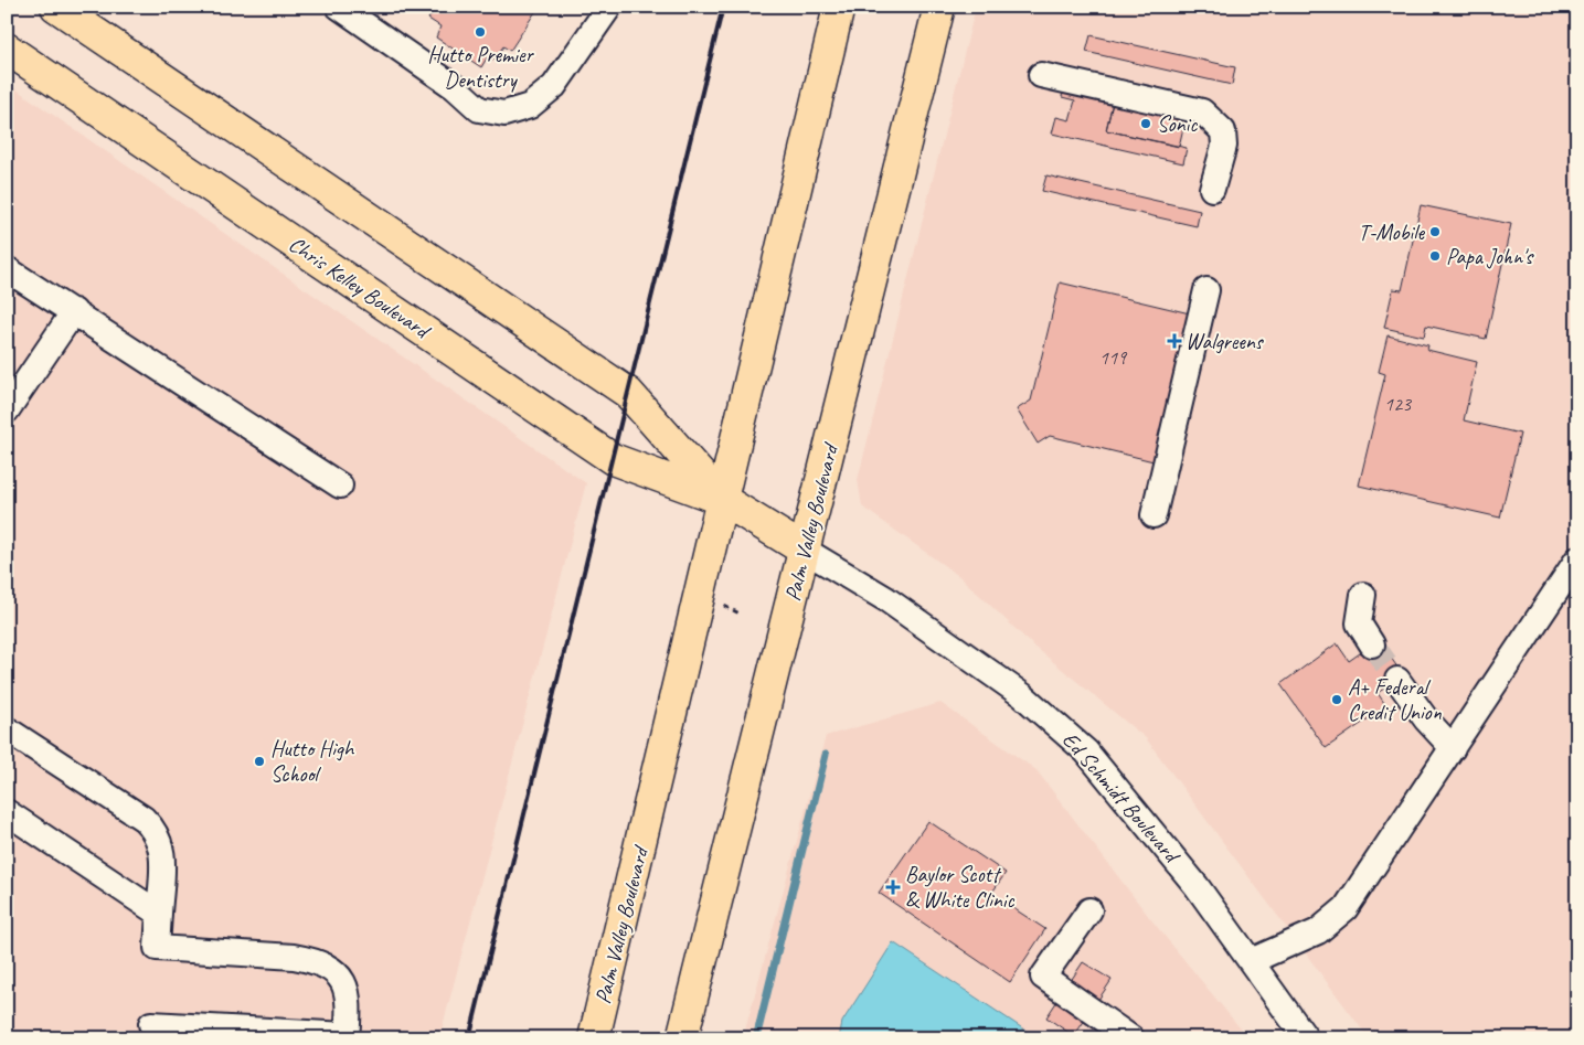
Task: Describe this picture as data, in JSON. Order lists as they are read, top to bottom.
{
  "streets": {
    "main road": ["Chris Kelley Boulevard", "Palm Valley Boulevard"],
    "street": ["Ed Schmidt Boulevard"]
  },
  "crossings": [
    ["Chris Kelley Boulevard", "Palm Valley Boulevard"],
    ["Chris Kelley Boulevard", "Ed Schmidt Boulevard"],
    ["Palm Valley Boulevard", "Ed Schmidt Boulevard"]
  ],
  "places": {
    "other": [
      "Hutto Premier Dentistry",
      "Sonic",
      "T-Mobile",
      "Papa John's",
      "A+ Federal Credit Union",
      "Hutto High School"
    ],
    "health": ["Walgreens", "Baylor Scott & White Clinic"]
  },
  "house_numbers": ["119", "123"]
}
